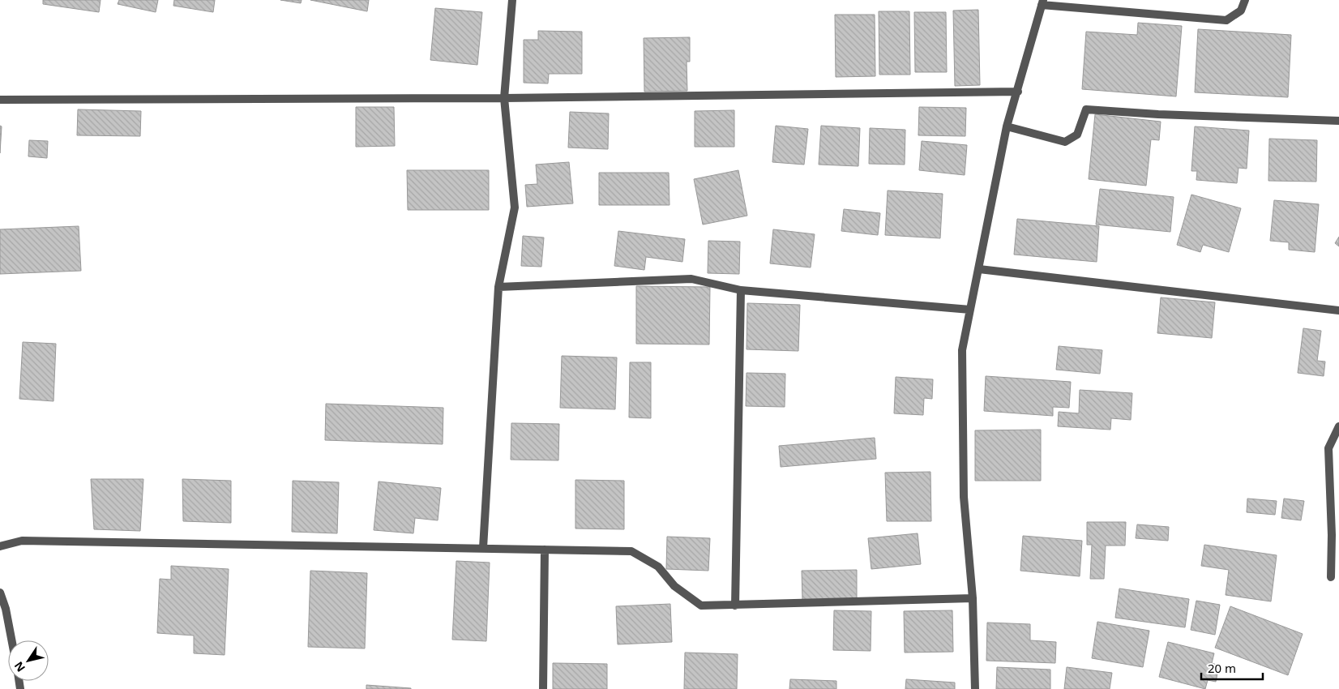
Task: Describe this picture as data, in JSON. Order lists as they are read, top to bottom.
{
  "scale_bar": "20 m",
  "north": "bottom left"
}
